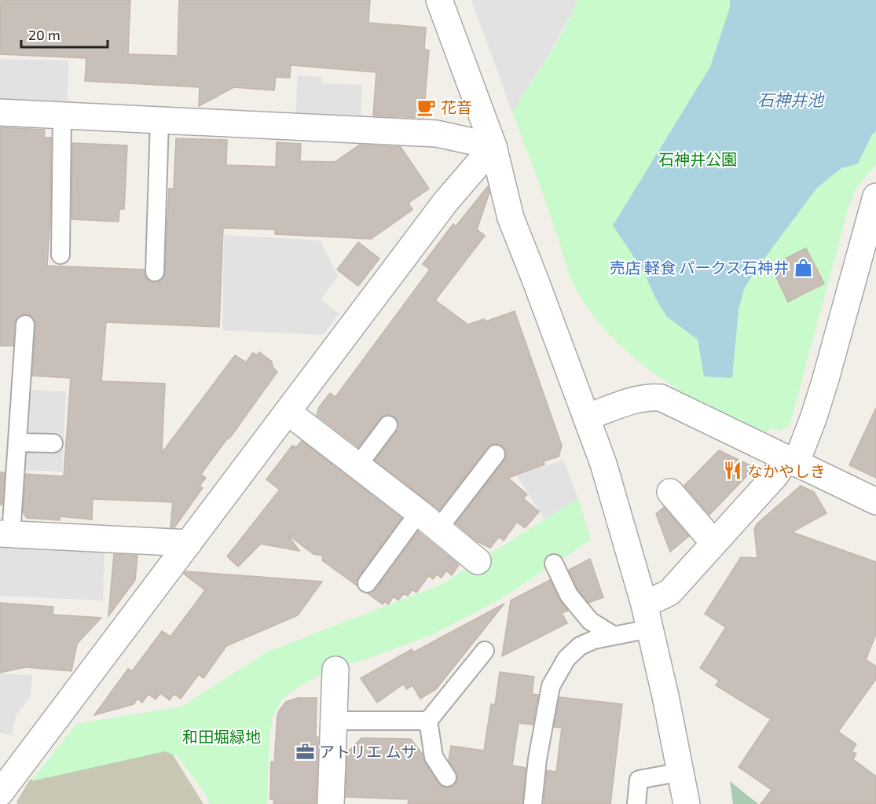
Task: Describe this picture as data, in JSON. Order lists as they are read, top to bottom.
{
  "water": ["石神井池"],
  "parks": ["石神井公園", "和田堀緑地"],
  "places": {
    "cafe": ["花音"],
    "shop": ["売店 軽食 パークス石神井"],
    "restaurant": ["なかやしき"],
    "office": ["アトリエ ムサ"]
  },
  "scale_bar": "20 m"
}
